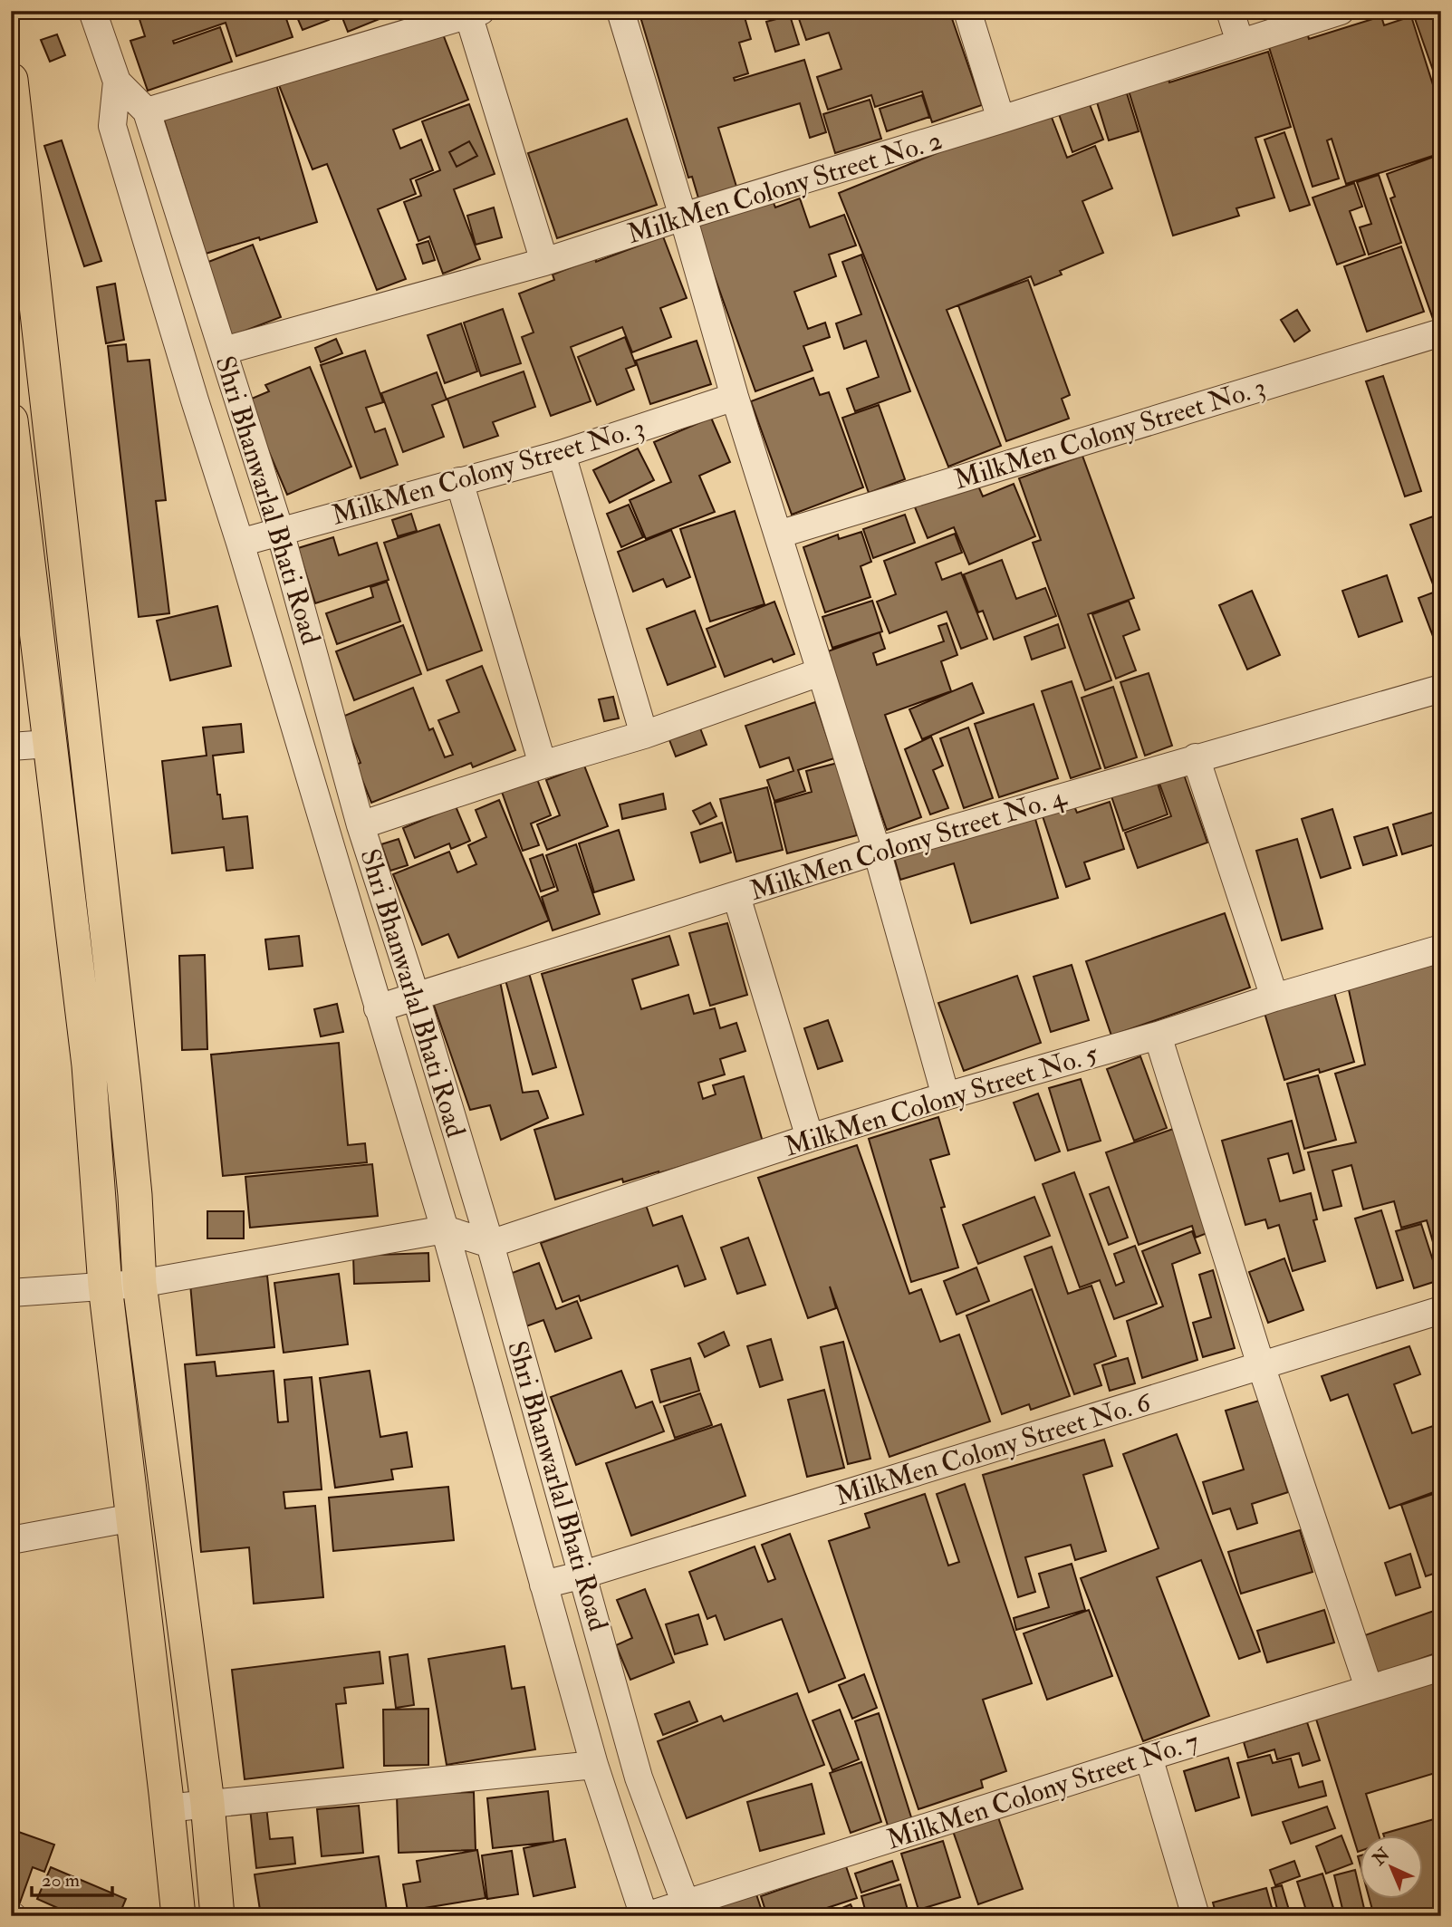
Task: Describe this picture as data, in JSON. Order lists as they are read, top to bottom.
{
  "streets": {
    "street": [
      "MilkMen Colony Street No. 2",
      "MilkMen Colony Street No. 3",
      "Shri Bhanwarlal Bhati Road",
      "MilkMen Colony Street No. 4",
      "MilkMen Colony Street No. 5",
      "MilkMen Colony Street No. 6",
      "MilkMen Colony Street No. 7"
    ]
  },
  "crossings": [
    ["MilkMen Colony Street No. 2", "Shri Bhanwarlal Bhati Road"],
    ["MilkMen Colony Street No. 3", "Shri Bhanwarlal Bhati Road"],
    ["Shri Bhanwarlal Bhati Road", "MilkMen Colony Street No. 4"],
    ["Shri Bhanwarlal Bhati Road", "MilkMen Colony Street No. 5"],
    ["Shri Bhanwarlal Bhati Road", "MilkMen Colony Street No. 6"],
    ["Shri Bhanwarlal Bhati Road", "MilkMen Colony Street No. 7"]
  ],
  "scale_bar": "20 m",
  "north": "top left"
}
